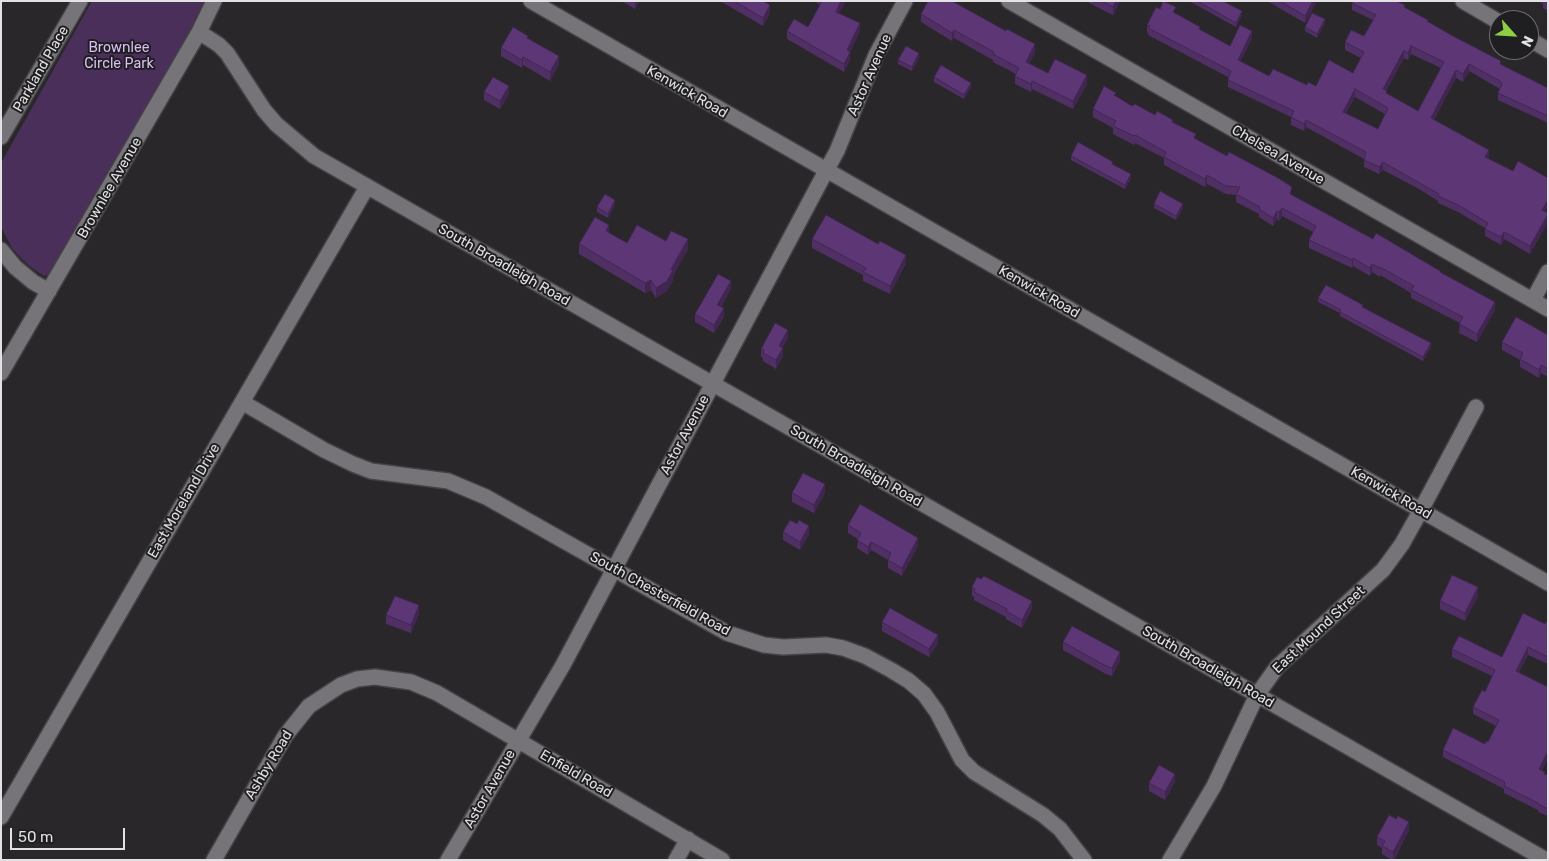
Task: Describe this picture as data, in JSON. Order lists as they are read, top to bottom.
{
  "streets": {
    "street": [
      "Parkland Place",
      "Astor Avenue",
      "Kenwick Road",
      "Chelsea Avenue",
      "Brownlee Avenue",
      "South Broadleigh Road",
      "East Moreland Drive",
      "South Chesterfield Road",
      "East Mound Street",
      "Ashby Road",
      "Enfield Road"
    ]
  },
  "crossings": [
    ["Astor Avenue", "Kenwick Road"],
    ["Astor Avenue", "South Broadleigh Road"],
    ["Astor Avenue", "South Chesterfield Road"],
    ["Astor Avenue", "Enfield Road"],
    ["Kenwick Road", "East Mound Street"],
    ["Brownlee Avenue", "South Broadleigh Road"],
    ["South Broadleigh Road", "East Moreland Drive"],
    ["South Broadleigh Road", "East Mound Street"],
    ["East Moreland Drive", "South Chesterfield Road"],
    ["Ashby Road", "Enfield Road"]
  ],
  "parks": ["Brownlee Circle Park"],
  "scale_bar": "50 m",
  "north": "bottom right"
}
